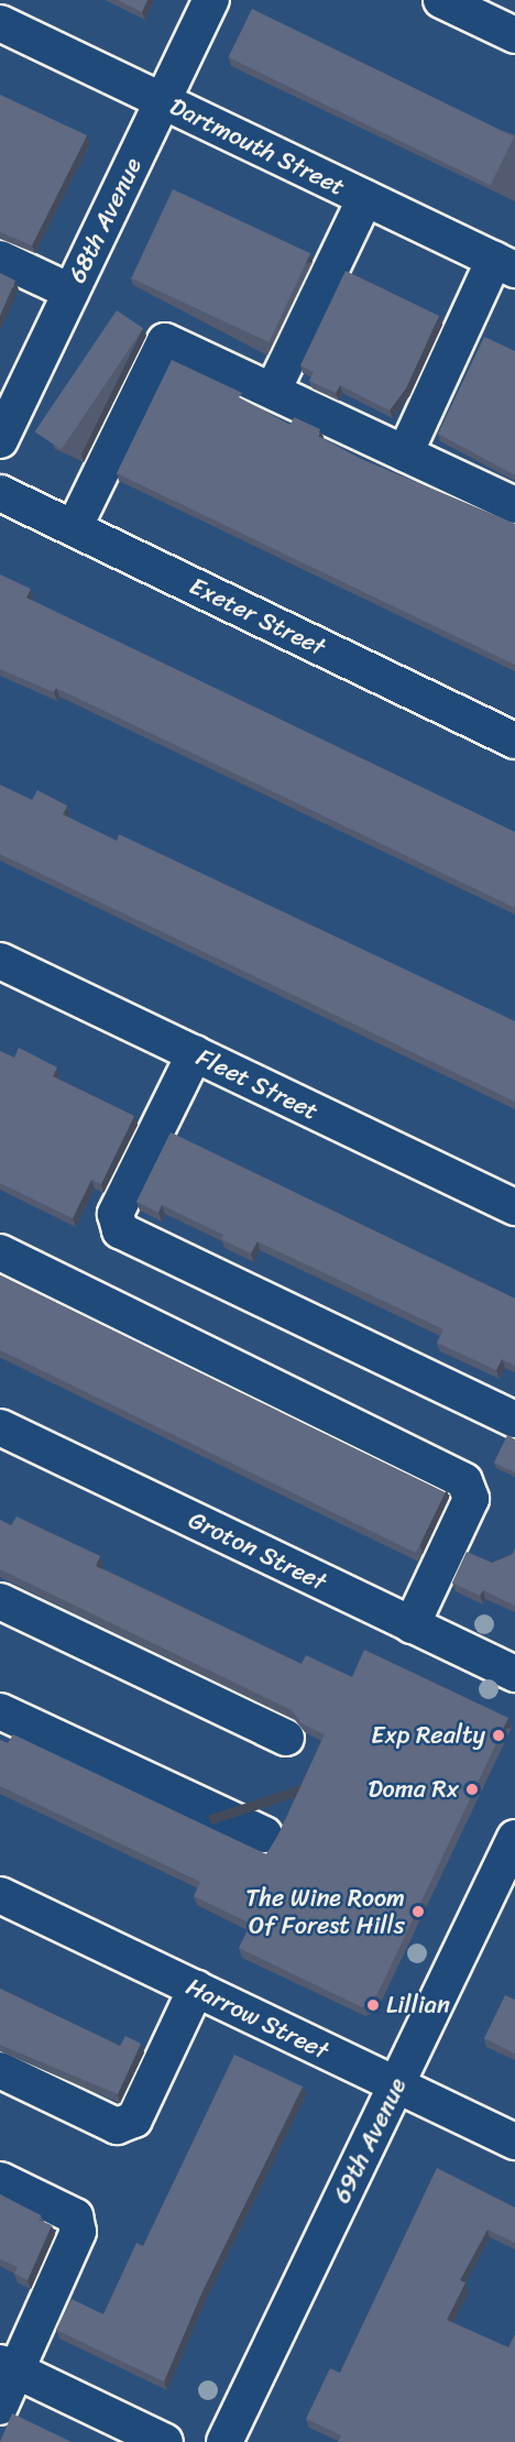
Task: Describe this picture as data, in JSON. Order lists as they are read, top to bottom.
{
  "streets": {
    "street": [
      "Dartmouth Street",
      "68th Avenue",
      "Exeter Street",
      "Fleet Street",
      "Groton Street",
      "Harrow Street",
      "69th Avenue"
    ]
  },
  "crossings": [
    ["Dartmouth Street", "68th Avenue"],
    ["Harrow Street", "69th Avenue"]
  ],
  "places": [
    "Exp Realty",
    "Doma Rx",
    "The Wine Room Of Forest Hills",
    "Lillian"
  ]
}
